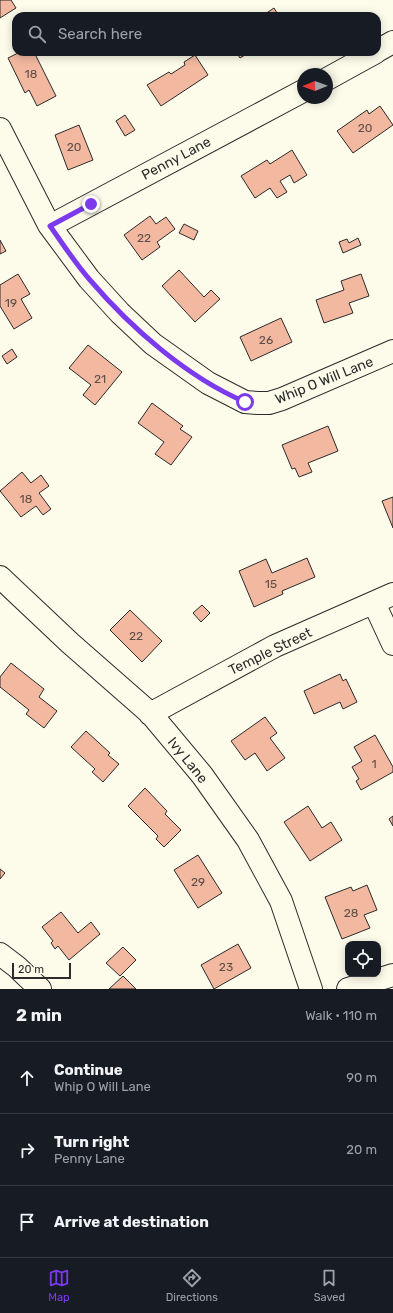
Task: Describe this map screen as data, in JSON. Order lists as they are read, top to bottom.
{
  "streets": {
    "street": [
      "Penny Lane",
      "Whip O Will Lane",
      "Temple Street",
      "Ivy Lane"
    ]
  },
  "crossings": [
    ["Penny Lane", "Whip O Will Lane"],
    ["Temple Street", "Ivy Lane"]
  ],
  "house_numbers": [
    "18",
    "20",
    "20",
    "22",
    "19",
    "26",
    "21",
    "18",
    "15",
    "22",
    "1",
    "29",
    "28",
    "23"
  ],
  "scale_bar": "20 m",
  "north": "left",
  "page": {
    "search": "Search here",
    "scale": "20 m",
    "heading": ["2 min", "Walk · 110 m"],
    "list": [
      ["Continue", "Whip O Will Lane", "90 m"],
      ["Turn right", "Penny Lane", "20 m"],
      "Arrive at destination"
    ],
    "nav": ["Map", "Directions", "Saved"]
  }
}
